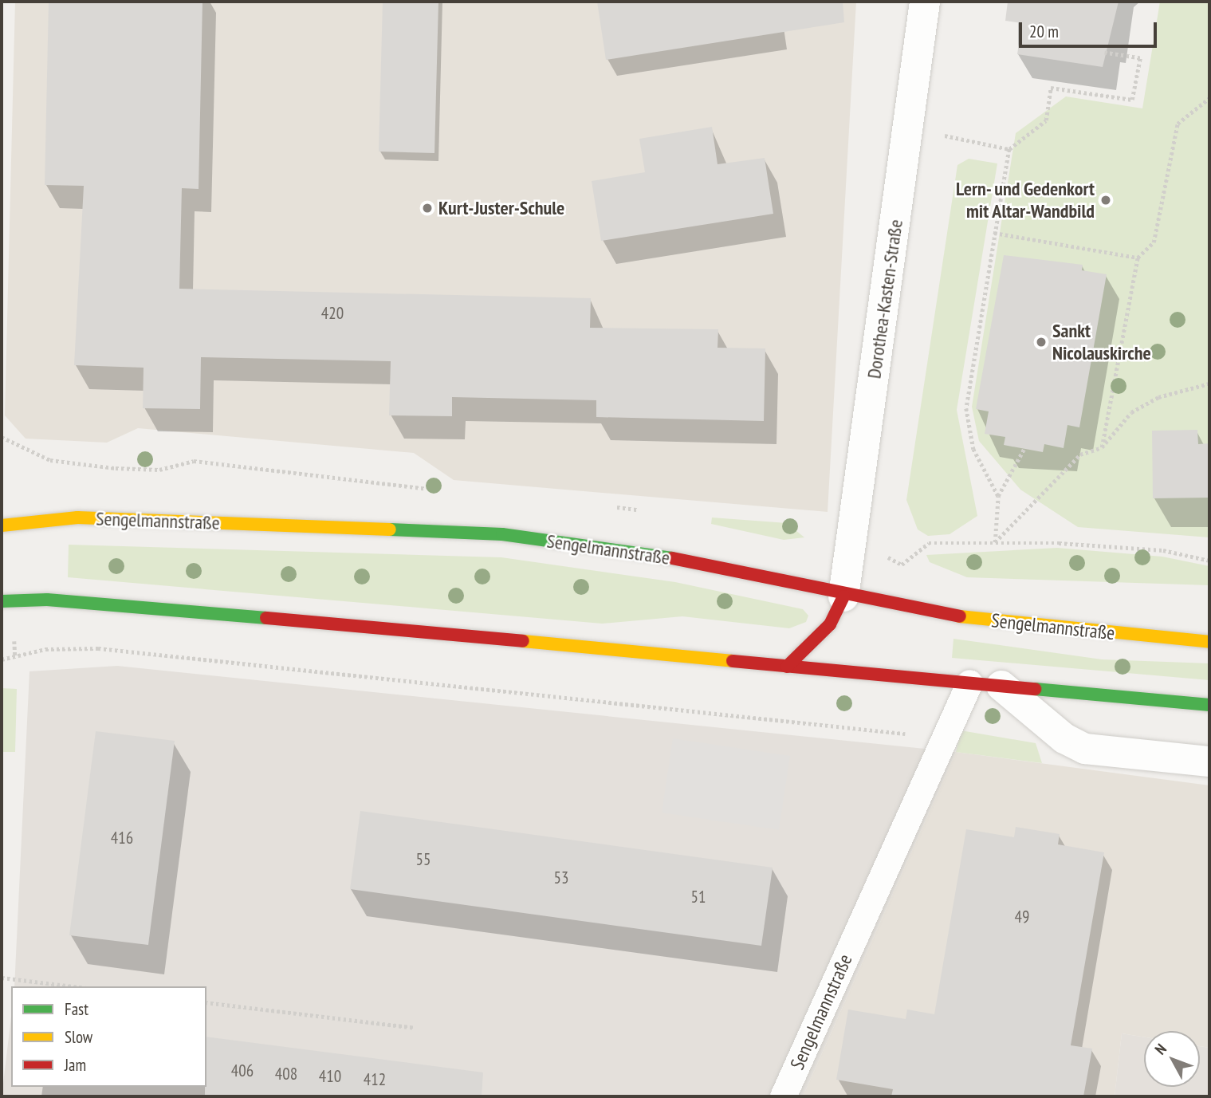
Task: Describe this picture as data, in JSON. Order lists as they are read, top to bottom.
{
  "streets": {
    "main road": ["Sengelmannstraße"],
    "street": ["Dorothea-Kasten-Straße"]
  },
  "crossings": [
    ["Dorothea-Kasten-Straße", "Sengelmannstraße"]
  ],
  "places": ["Lern- und Gedenkort mit Altar-Wandbild", "Kurt-Juster-Schule", "Sankt Nicolauskirche"],
  "house_numbers": [
    "420",
    "416",
    "55",
    "53",
    "51",
    "49",
    "406",
    "408",
    "410",
    "412"
  ],
  "legend": ["Fast", "Slow", "Jam"],
  "scale_bar": "20 m",
  "north": "top left"
}
